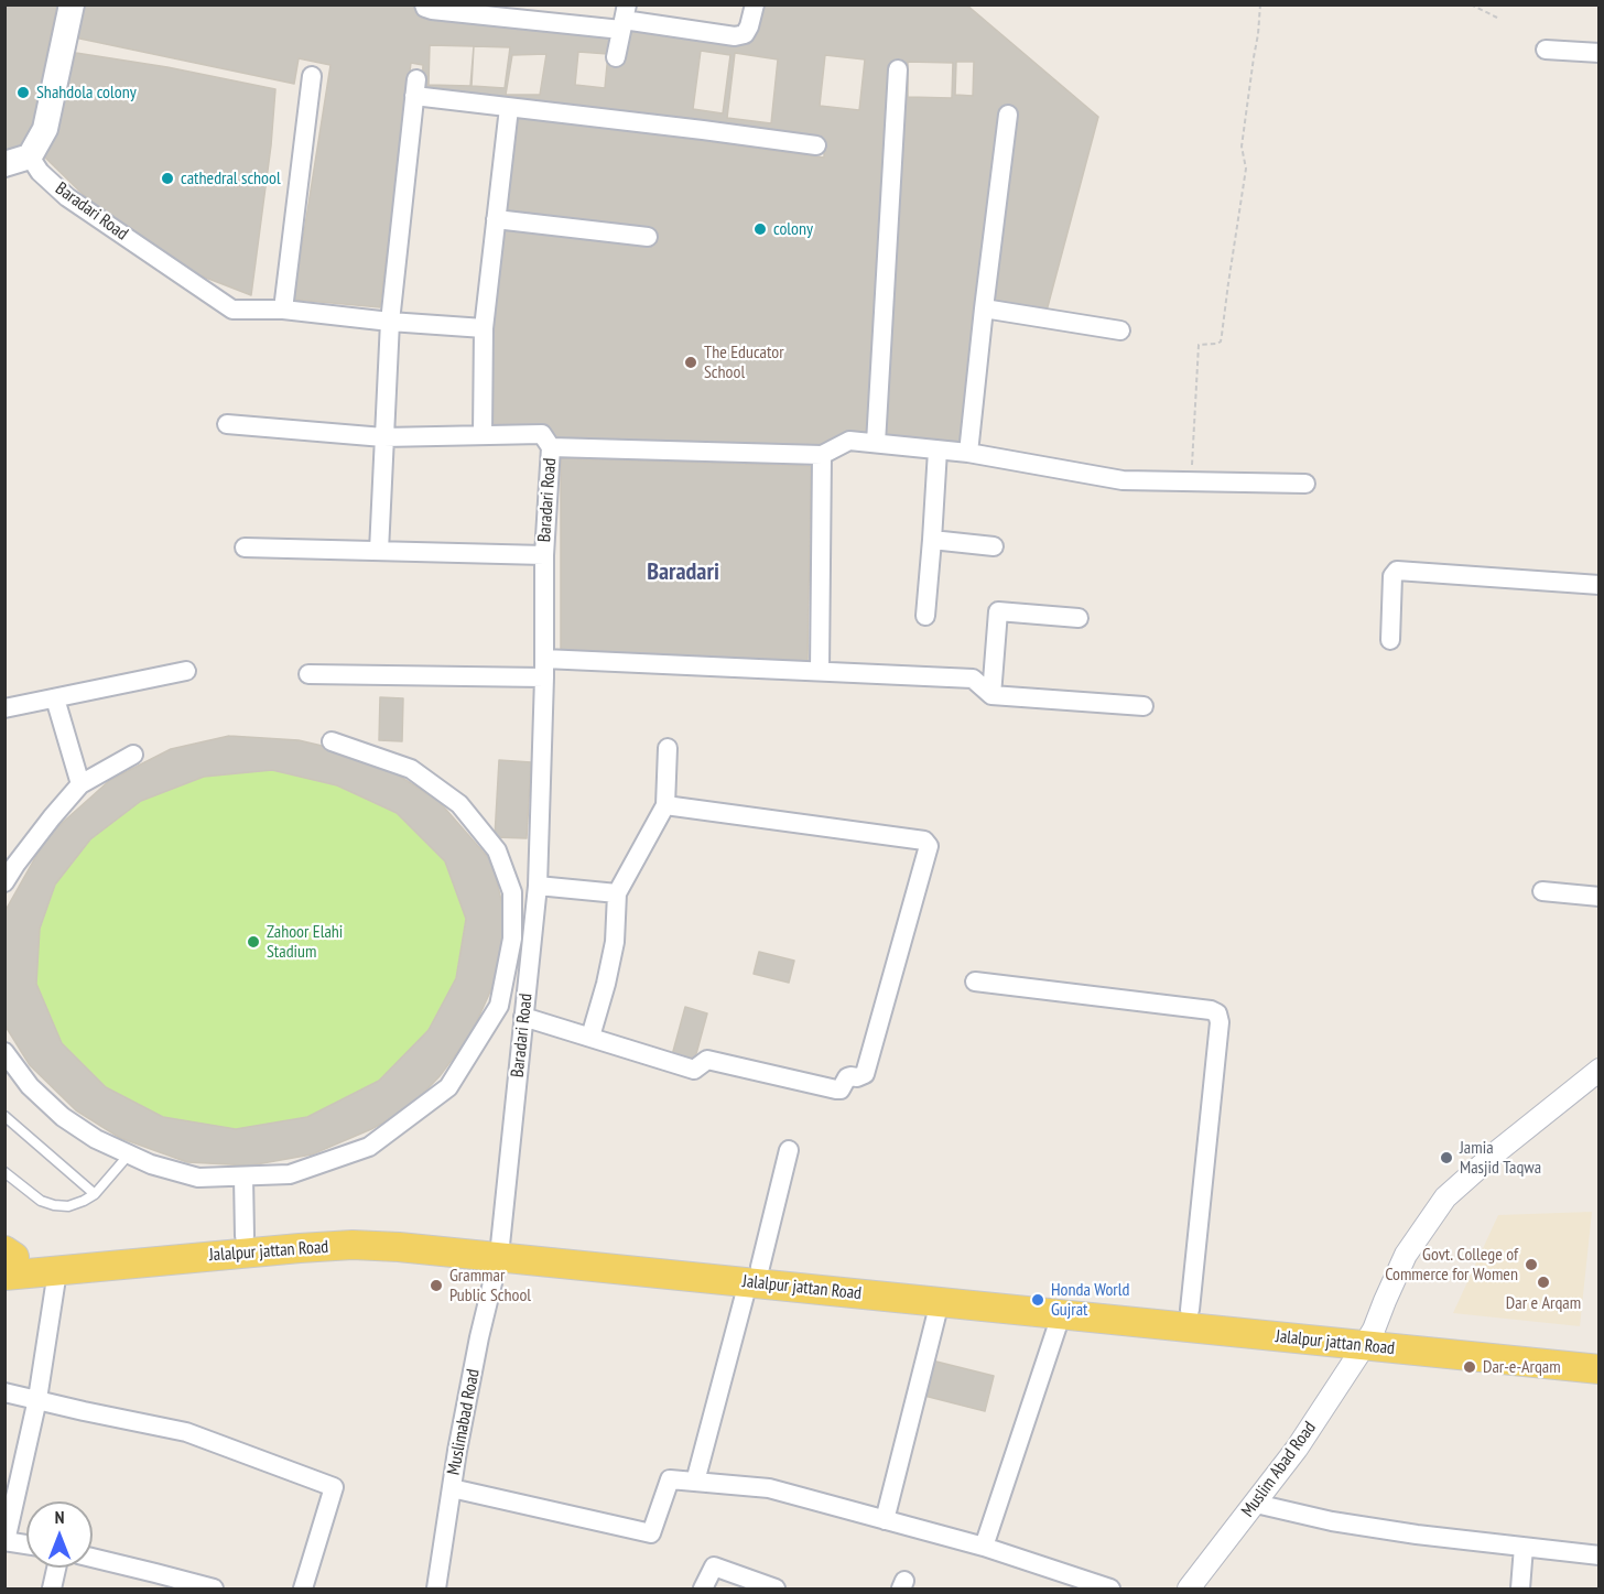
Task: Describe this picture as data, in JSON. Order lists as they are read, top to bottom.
{
  "streets": {
    "main road": ["Jalalpur jattan Road"],
    "street": ["Baradari Road", "Muslimabad Road", "Muslim Abad Road"]
  },
  "crossings": [
    ["Baradari Road", "Jalalpur jattan Road"],
    ["Baradari Road", "Muslimabad Road"],
    ["Jalalpur jattan Road", "Muslimabad Road"],
    ["Jalalpur jattan Road", "Muslim Abad Road"]
  ],
  "districts": ["Baradari"],
  "places": [
    "Shahdola colony",
    "cathedral school",
    "colony",
    "The Educator School",
    "Zahoor Elahi Stadium",
    "Jamia Masjid Taqwa",
    "Govt. College of Commerce for Women",
    "Dar e Arqam",
    "Grammar Public School",
    "Honda World Gujrat",
    "Dar-e-Arqam"
  ],
  "north": "top"
}
